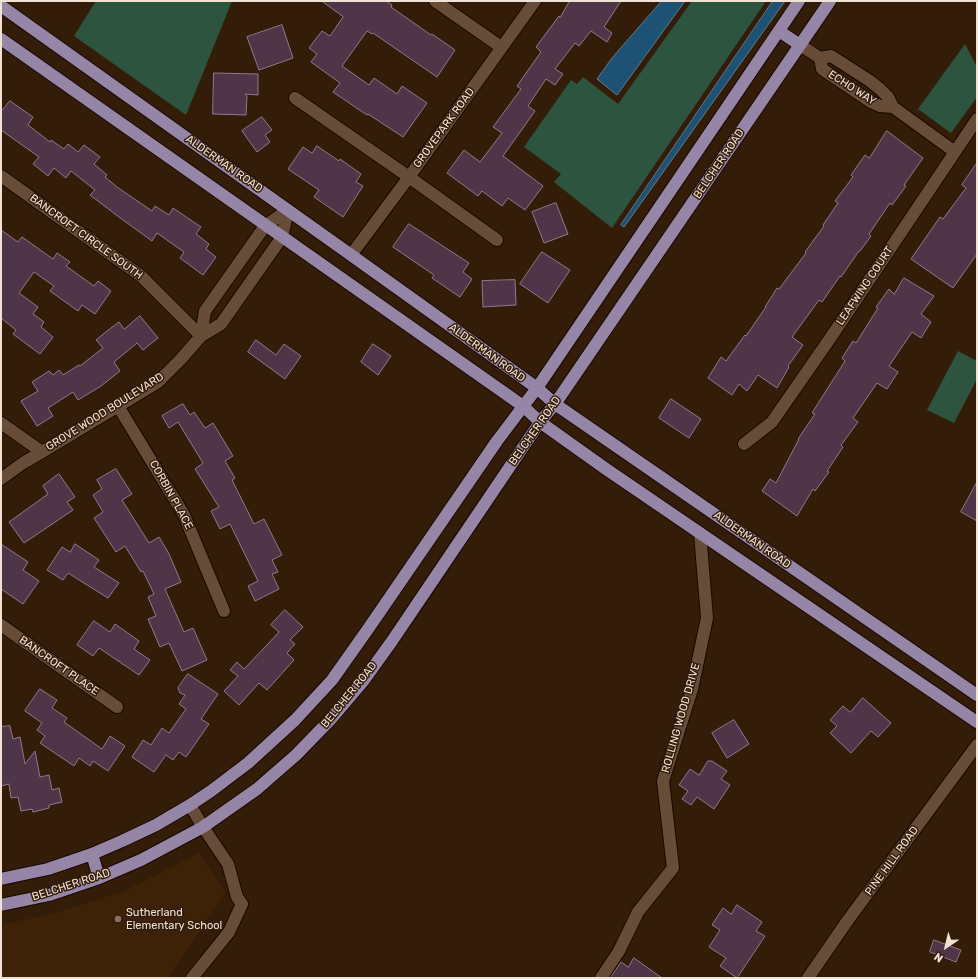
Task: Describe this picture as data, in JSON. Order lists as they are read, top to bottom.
{
  "streets": {
    "main road": ["ALDERMAN ROAD", "BELCHER ROAD"],
    "street": [
      "ECHO WAY",
      "GROVEPARK ROAD",
      "BANCROFT CIRCLE SOUTH",
      "LEAFWING COURT",
      "GROVE WOOD BOULEVARD",
      "CORBIN PLACE",
      "BANCROFT PLACE",
      "ROLLING WOOD DRIVE",
      "PINE HILL ROAD"
    ]
  },
  "crossings": [
    ["ECHO WAY", "BELCHER ROAD"],
    ["ECHO WAY", "LEAFWING COURT"],
    ["GROVEPARK ROAD", "ALDERMAN ROAD"],
    ["ALDERMAN ROAD", "BELCHER ROAD"],
    ["ALDERMAN ROAD", "GROVE WOOD BOULEVARD"],
    ["ALDERMAN ROAD", "ROLLING WOOD DRIVE"],
    ["BANCROFT CIRCLE SOUTH", "GROVE WOOD BOULEVARD"],
    ["GROVE WOOD BOULEVARD", "CORBIN PLACE"]
  ],
  "places": ["Sutherland Elementary School"],
  "north": "bottom left"
}
